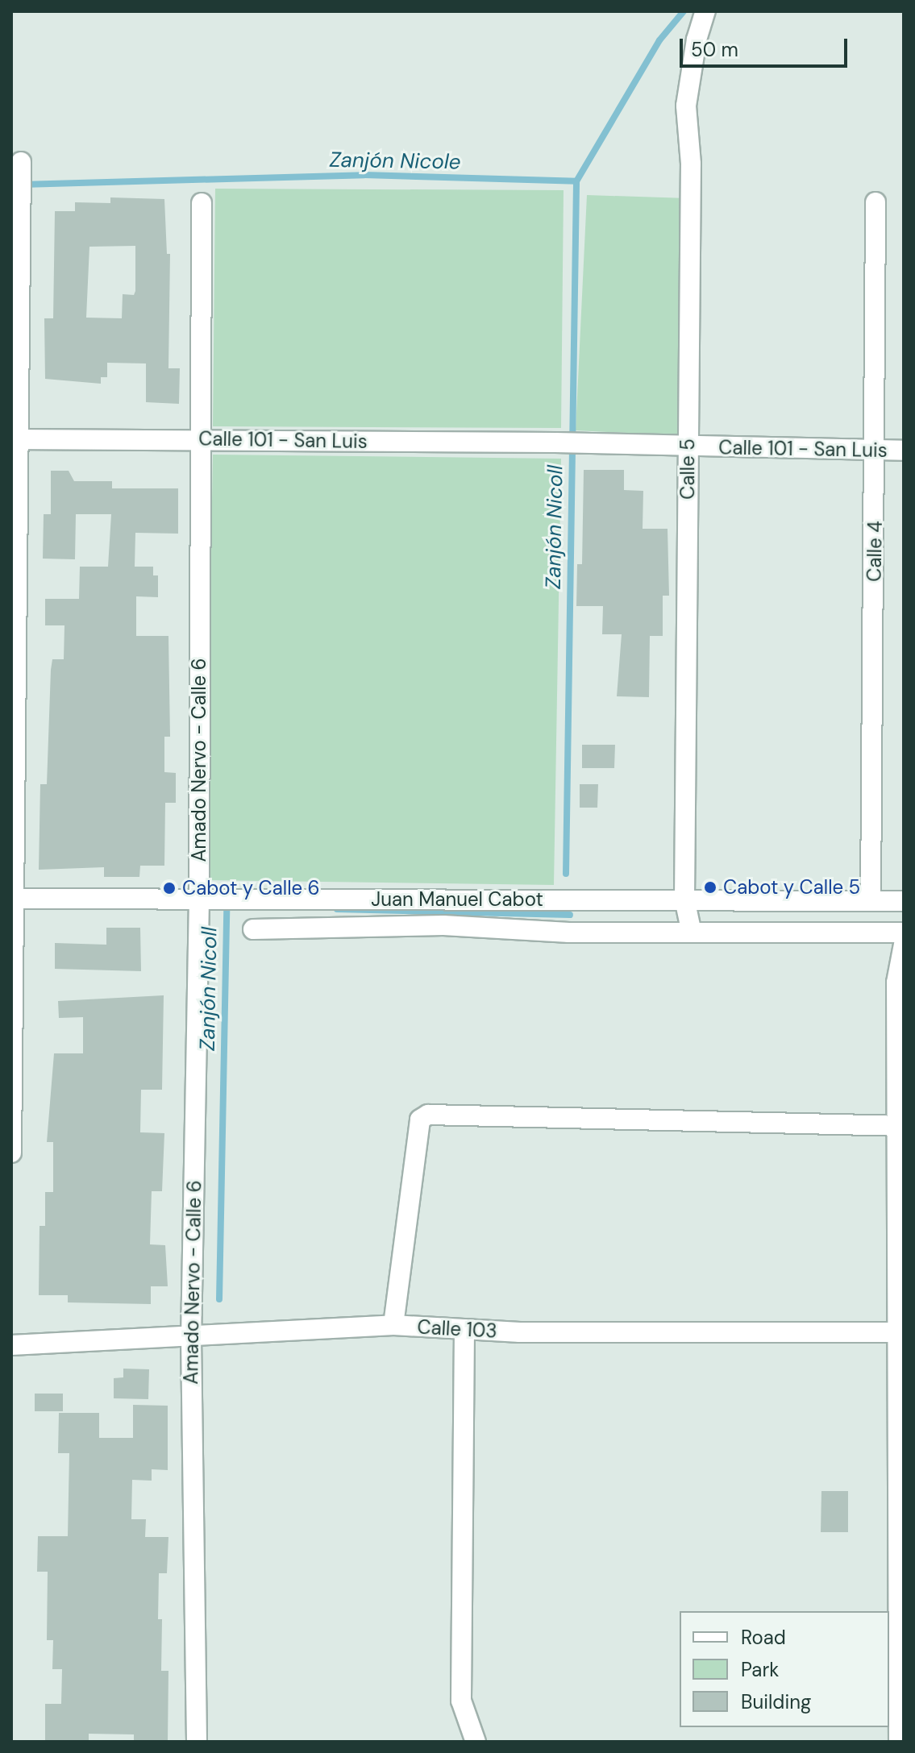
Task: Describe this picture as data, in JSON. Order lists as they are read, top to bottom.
{
  "streets": {
    "street": [
      "Calle 101 - San Luis",
      "Calle 5",
      "Calle 4",
      "Amado Nervo - Calle 6",
      "Juan Manuel Cabot",
      "Calle 103"
    ]
  },
  "crossings": [
    ["Calle 101 - San Luis", "Calle 5"],
    ["Calle 101 - San Luis", "Calle 4"],
    ["Calle 101 - San Luis", "Amado Nervo - Calle 6"],
    ["Calle 5", "Juan Manuel Cabot"],
    ["Calle 4", "Juan Manuel Cabot"],
    ["Amado Nervo - Calle 6", "Juan Manuel Cabot"],
    ["Amado Nervo - Calle 6", "Calle 103"]
  ],
  "water": ["Zanjón Nicole", "Zanjón Nicoll"],
  "places": ["Cabot y Calle 5", "Cabot y Calle 6"],
  "legend": ["Road", "Park", "Building"],
  "scale_bar": "50 m"
}
